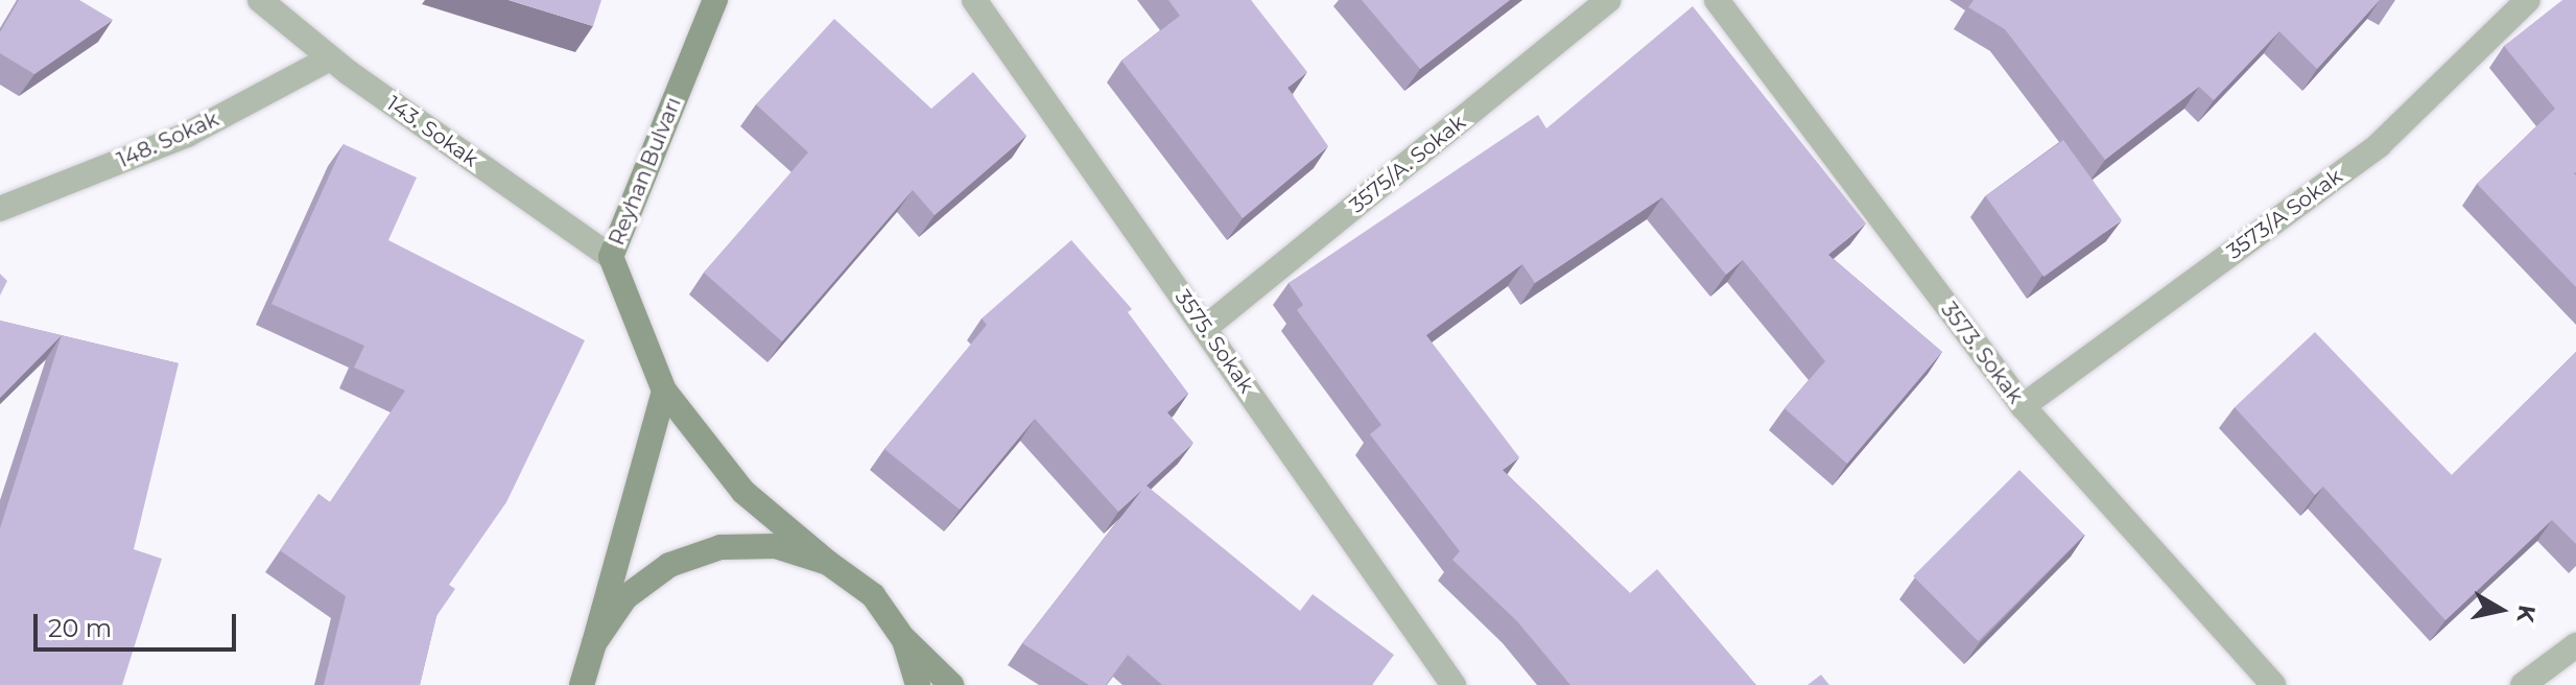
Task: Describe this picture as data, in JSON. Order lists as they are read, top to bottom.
{
  "streets": {
    "main road": ["Reyhan Bulvarı"],
    "street": [
      "143. Sokak",
      "148. Sokak",
      "3575/A. Sokak",
      "3573/A Sokak",
      "3575. Sokak",
      "3573. Sokak"
    ]
  },
  "crossings": [
    ["143. Sokak", "148. Sokak"],
    ["143. Sokak", "Reyhan Bulvarı"],
    ["3575/A. Sokak", "3575. Sokak"],
    ["3573/A Sokak", "3573. Sokak"]
  ],
  "scale_bar": "20 m",
  "north": "right"
}
